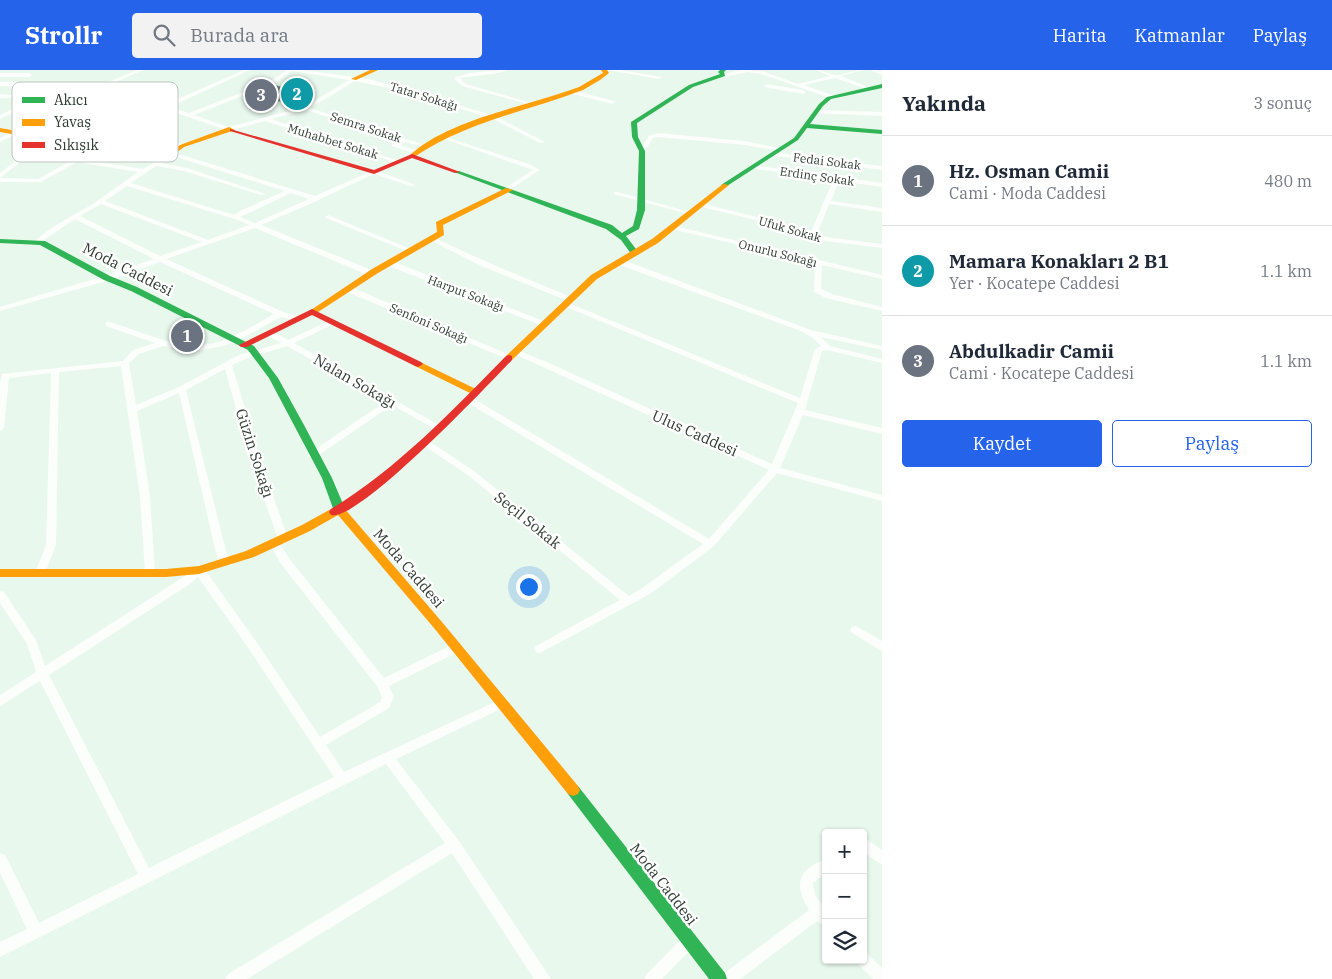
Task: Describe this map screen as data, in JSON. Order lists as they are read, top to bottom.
{
  "streets": {
    "street": [
      "Tatar Sokağı",
      "Semra Sokak",
      "Muhabbet Sokak",
      "Fedai Sokak",
      "Erdinç Sokak",
      "Ufuk Sokak",
      "Onurlu Sokağı",
      "Moda Caddesi",
      "Harput Sokağı",
      "Senfoni Sokağı",
      "Nalan Sokağı",
      "Ulus Caddesi",
      "Güzin Sokağı",
      "Seçil Sokak"
    ]
  },
  "crossings": [
    ["Senfoni Sokağı", "Ulus Caddesi"]
  ],
  "legend": ["Akıcı", "Yavaş", "Sıkışık"],
  "page": {
    "header": "Strollr",
    "search": "Burada ara",
    "nav": ["Harita", "Katmanlar", "Paylaş"],
    "heading": ["Yakında", "3 sonuç"],
    "pins": ["2", "3", "1"],
    "list": [
      {
        "mark": "1",
        "name": "Hz. Osman Camii",
        "note": "Cami · Moda Caddesi",
        "value": "480 m"
      },
      {
        "mark": "2",
        "name": "Mamara Konakları 2 B1",
        "note": "Yer · Kocatepe Caddesi",
        "value": "1.1 km"
      },
      {
        "mark": "3",
        "name": "Abdulkadir Camii",
        "note": "Cami · Kocatepe Caddesi",
        "value": "1.1 km"
      }
    ],
    "buttons": ["Kaydet", "Paylaş"],
    "map_buttons": ["+", "−"]
  }
}
